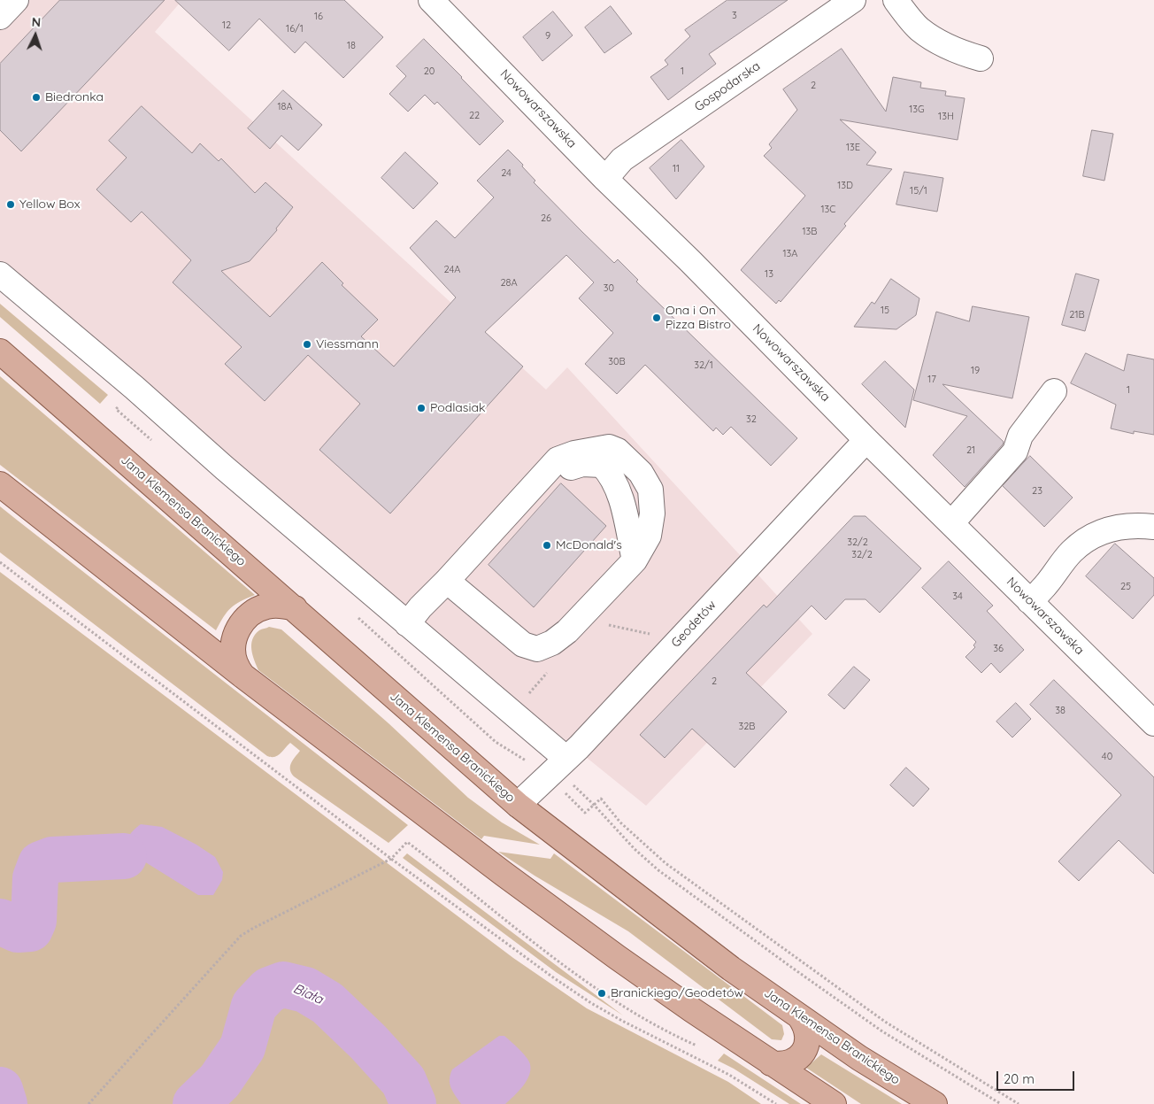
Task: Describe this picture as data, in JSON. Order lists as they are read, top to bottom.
{
  "streets": {
    "main road": ["Jana Klemensa Branickiego"],
    "street": ["Gospodarska", "Nowowarszawska", "Geodetów"]
  },
  "crossings": [
    ["Gospodarska", "Nowowarszawska"],
    ["Nowowarszawska", "Geodetów"],
    ["Jana Klemensa Branickiego", "Geodetów"]
  ],
  "water": ["Biała"],
  "places": [
    "Biedronka",
    "Yellow Box",
    "Ona i On Pizza Bistro",
    "Viessmann",
    "Podlasiak",
    "McDonald's",
    "Branickiego/Geodetów"
  ],
  "house_numbers": [
    "3",
    "16",
    "12",
    "16/1",
    "9",
    "18",
    "20",
    "1",
    "2",
    "18A",
    "13G",
    "22",
    "13H",
    "13E",
    "11",
    "24",
    "13D",
    "15/1",
    "13C",
    "26",
    "13B",
    "13A",
    "24A",
    "13",
    "28A",
    "30",
    "15",
    "21B",
    "30B",
    "32/1",
    "19",
    "17",
    "1",
    "32",
    "21",
    "23",
    "32/2",
    "32/2",
    "25",
    "34",
    "36",
    "2",
    "38",
    "32B",
    "40"
  ],
  "scale_bar": "20 m",
  "north": "top"
}
